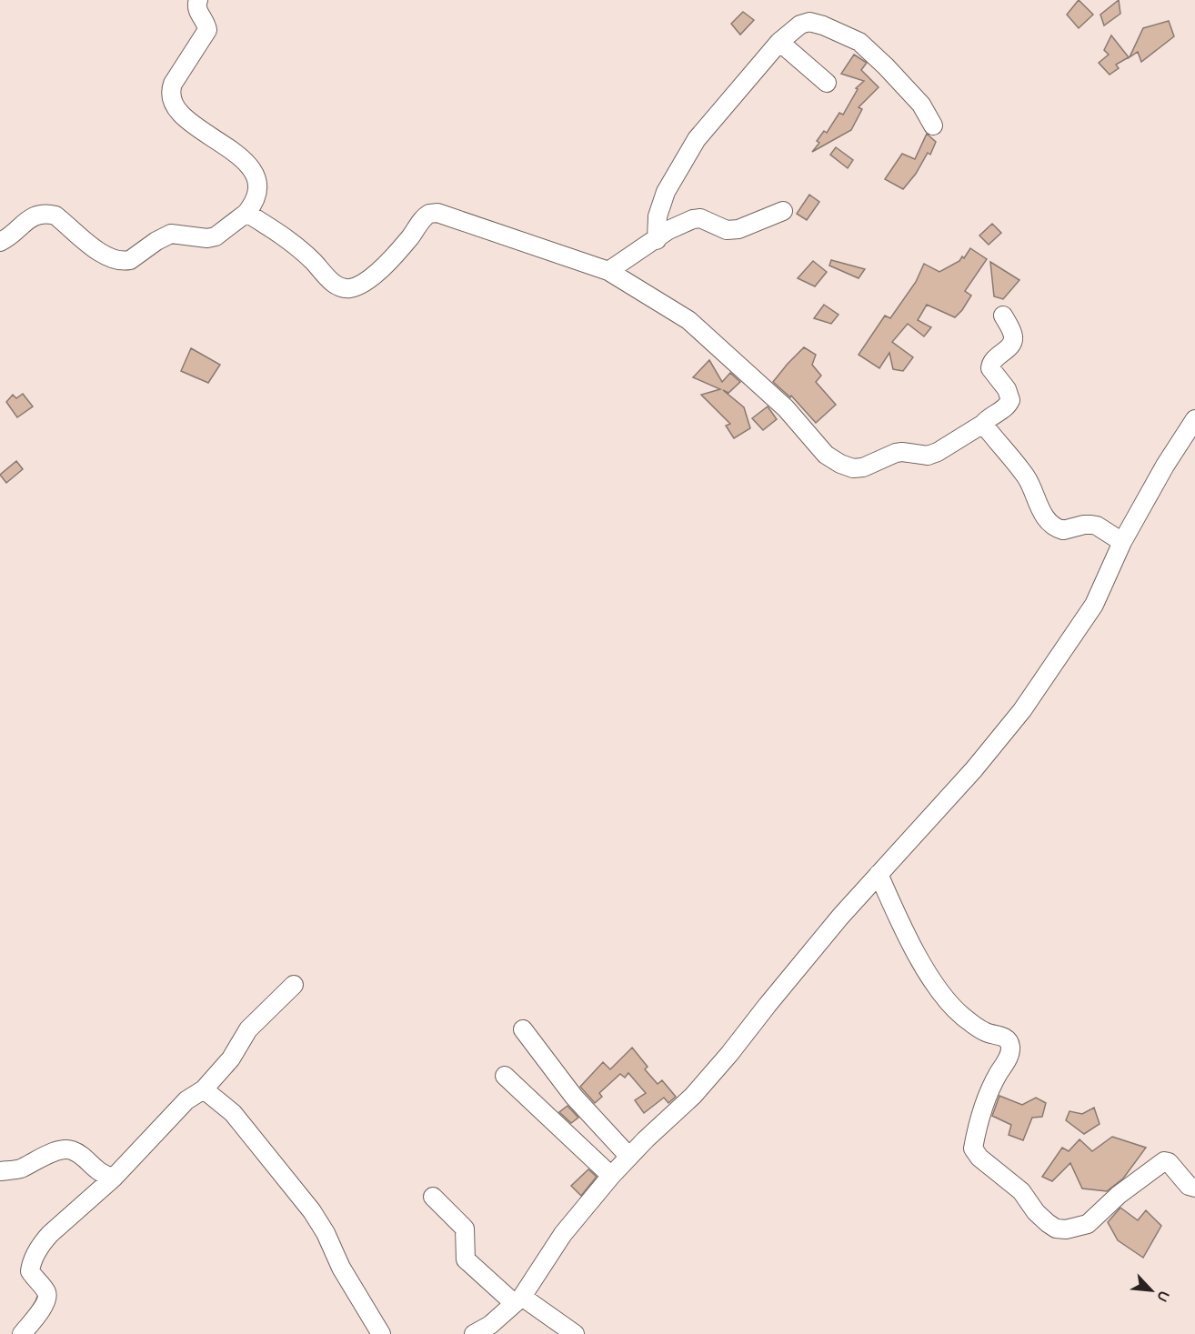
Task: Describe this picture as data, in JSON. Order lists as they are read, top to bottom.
{
  "north": "bottom right"
}
